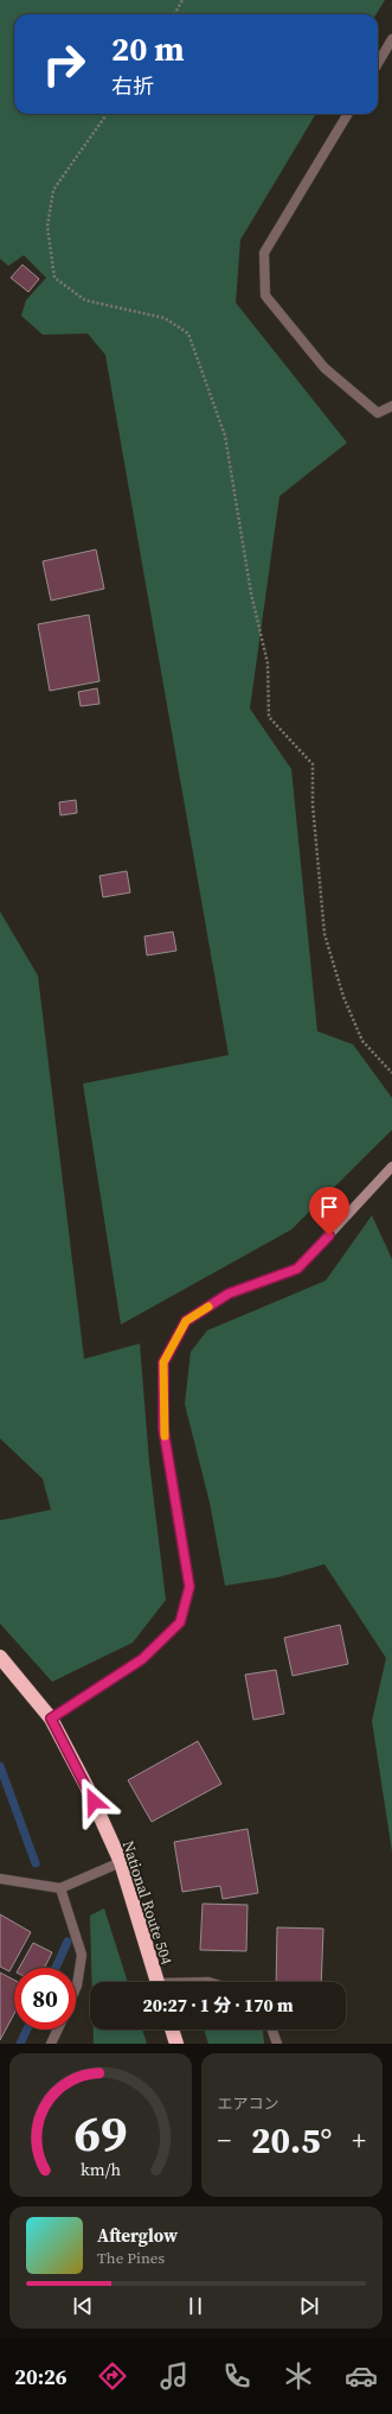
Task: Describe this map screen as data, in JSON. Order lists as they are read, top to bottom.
{
  "streets": {
    "highway": ["National Route 504"]
  },
  "page": {
    "turn": ["20 m", "右折"],
    "limit": "80",
    "trip": "20:27 · 1 分 · 170 m",
    "tile": "エアコン",
    "heat": ["−", "20.5°", "+"],
    "song": ["Afterglow", "The Pines"],
    "tabs": "20:26",
    "gauge": ["69", "km/h"]
  }
}
